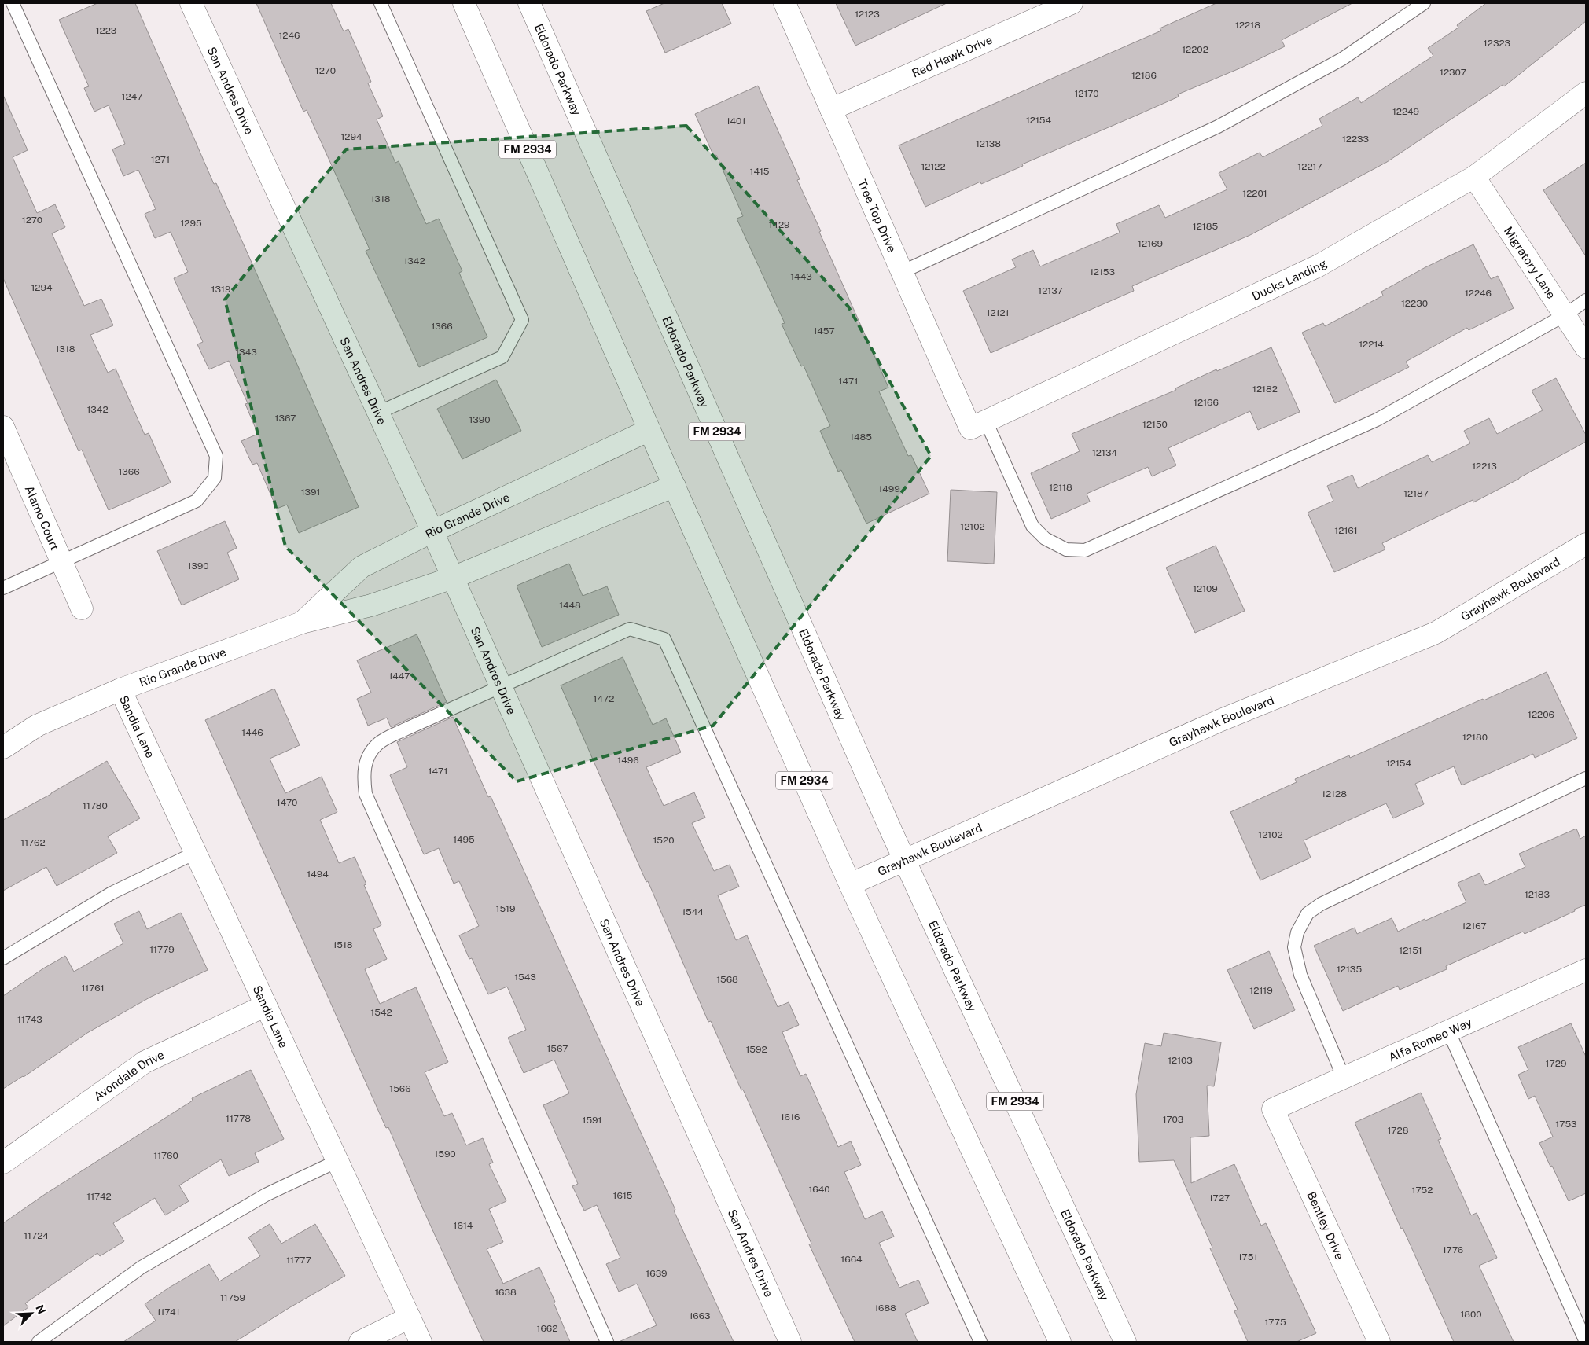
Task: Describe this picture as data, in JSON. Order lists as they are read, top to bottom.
{
  "streets": {
    "street": [
      "Red Hawk Drive",
      "Eldorado Parkway",
      "San Andres Drive",
      "FM 2934",
      "Tree Top Drive",
      "Migratory Lane",
      "Ducks Landing",
      "Rio Grande Drive",
      "Alamo Court",
      "Grayhawk Boulevard",
      "Sandia Lane",
      "Alfa Romeo Way",
      "Avondale Drive",
      "Bentley Drive"
    ]
  },
  "crossings": [
    ["Red Hawk Drive", "Tree Top Drive"],
    ["Eldorado Parkway", "Grayhawk Boulevard"],
    ["San Andres Drive", "Rio Grande Drive"],
    ["FM 2934", "Rio Grande Drive"],
    ["FM 2934", "Grayhawk Boulevard"],
    ["Tree Top Drive", "Ducks Landing"],
    ["Migratory Lane", "Ducks Landing"],
    ["Rio Grande Drive", "Sandia Lane"],
    ["Sandia Lane", "Avondale Drive"],
    ["Alfa Romeo Way", "Bentley Drive"]
  ],
  "house_numbers": [
    "12123",
    "12218",
    "1223",
    "1246",
    "12323",
    "12202",
    "1270",
    "12307",
    "12186",
    "12170",
    "1247",
    "12249",
    "12154",
    "1401",
    "1294",
    "12233",
    "12138",
    "1271",
    "12122",
    "12217",
    "1415",
    "12201",
    "1318",
    "1270",
    "1295",
    "1429",
    "12185",
    "12169",
    "1342",
    "12153",
    "1443",
    "1294",
    "1319",
    "12137",
    "12246",
    "12230",
    "12121",
    "1366",
    "1457",
    "12214",
    "1318",
    "1343",
    "1471",
    "12182",
    "12166",
    "1342",
    "1367",
    "1390",
    "12150",
    "1485",
    "12134",
    "12213",
    "1366",
    "12118",
    "1499",
    "1391",
    "12187",
    "12102",
    "12161",
    "1390",
    "12109",
    "1448",
    "1447",
    "1472",
    "12206",
    "1446",
    "12180",
    "1496",
    "12154",
    "1471",
    "12128",
    "1470",
    "11780",
    "12102",
    "1495",
    "1520",
    "11762",
    "1494",
    "12183",
    "1519",
    "1544",
    "12167",
    "1518",
    "11779",
    "12151",
    "12135",
    "1543",
    "1568",
    "11761",
    "12119",
    "1542",
    "11743",
    "1567",
    "1592",
    "12103",
    "1729",
    "1566",
    "1616",
    "11778",
    "1703",
    "1591",
    "1753",
    "1728",
    "1590",
    "11760",
    "1640",
    "1752",
    "1615",
    "11742",
    "1727",
    "1614",
    "11724",
    "1776",
    "1751",
    "1664",
    "11777",
    "1639",
    "1638",
    "11759",
    "1688",
    "11741",
    "1800",
    "1663",
    "1775",
    "1662"
  ],
  "north": "top right"
}
